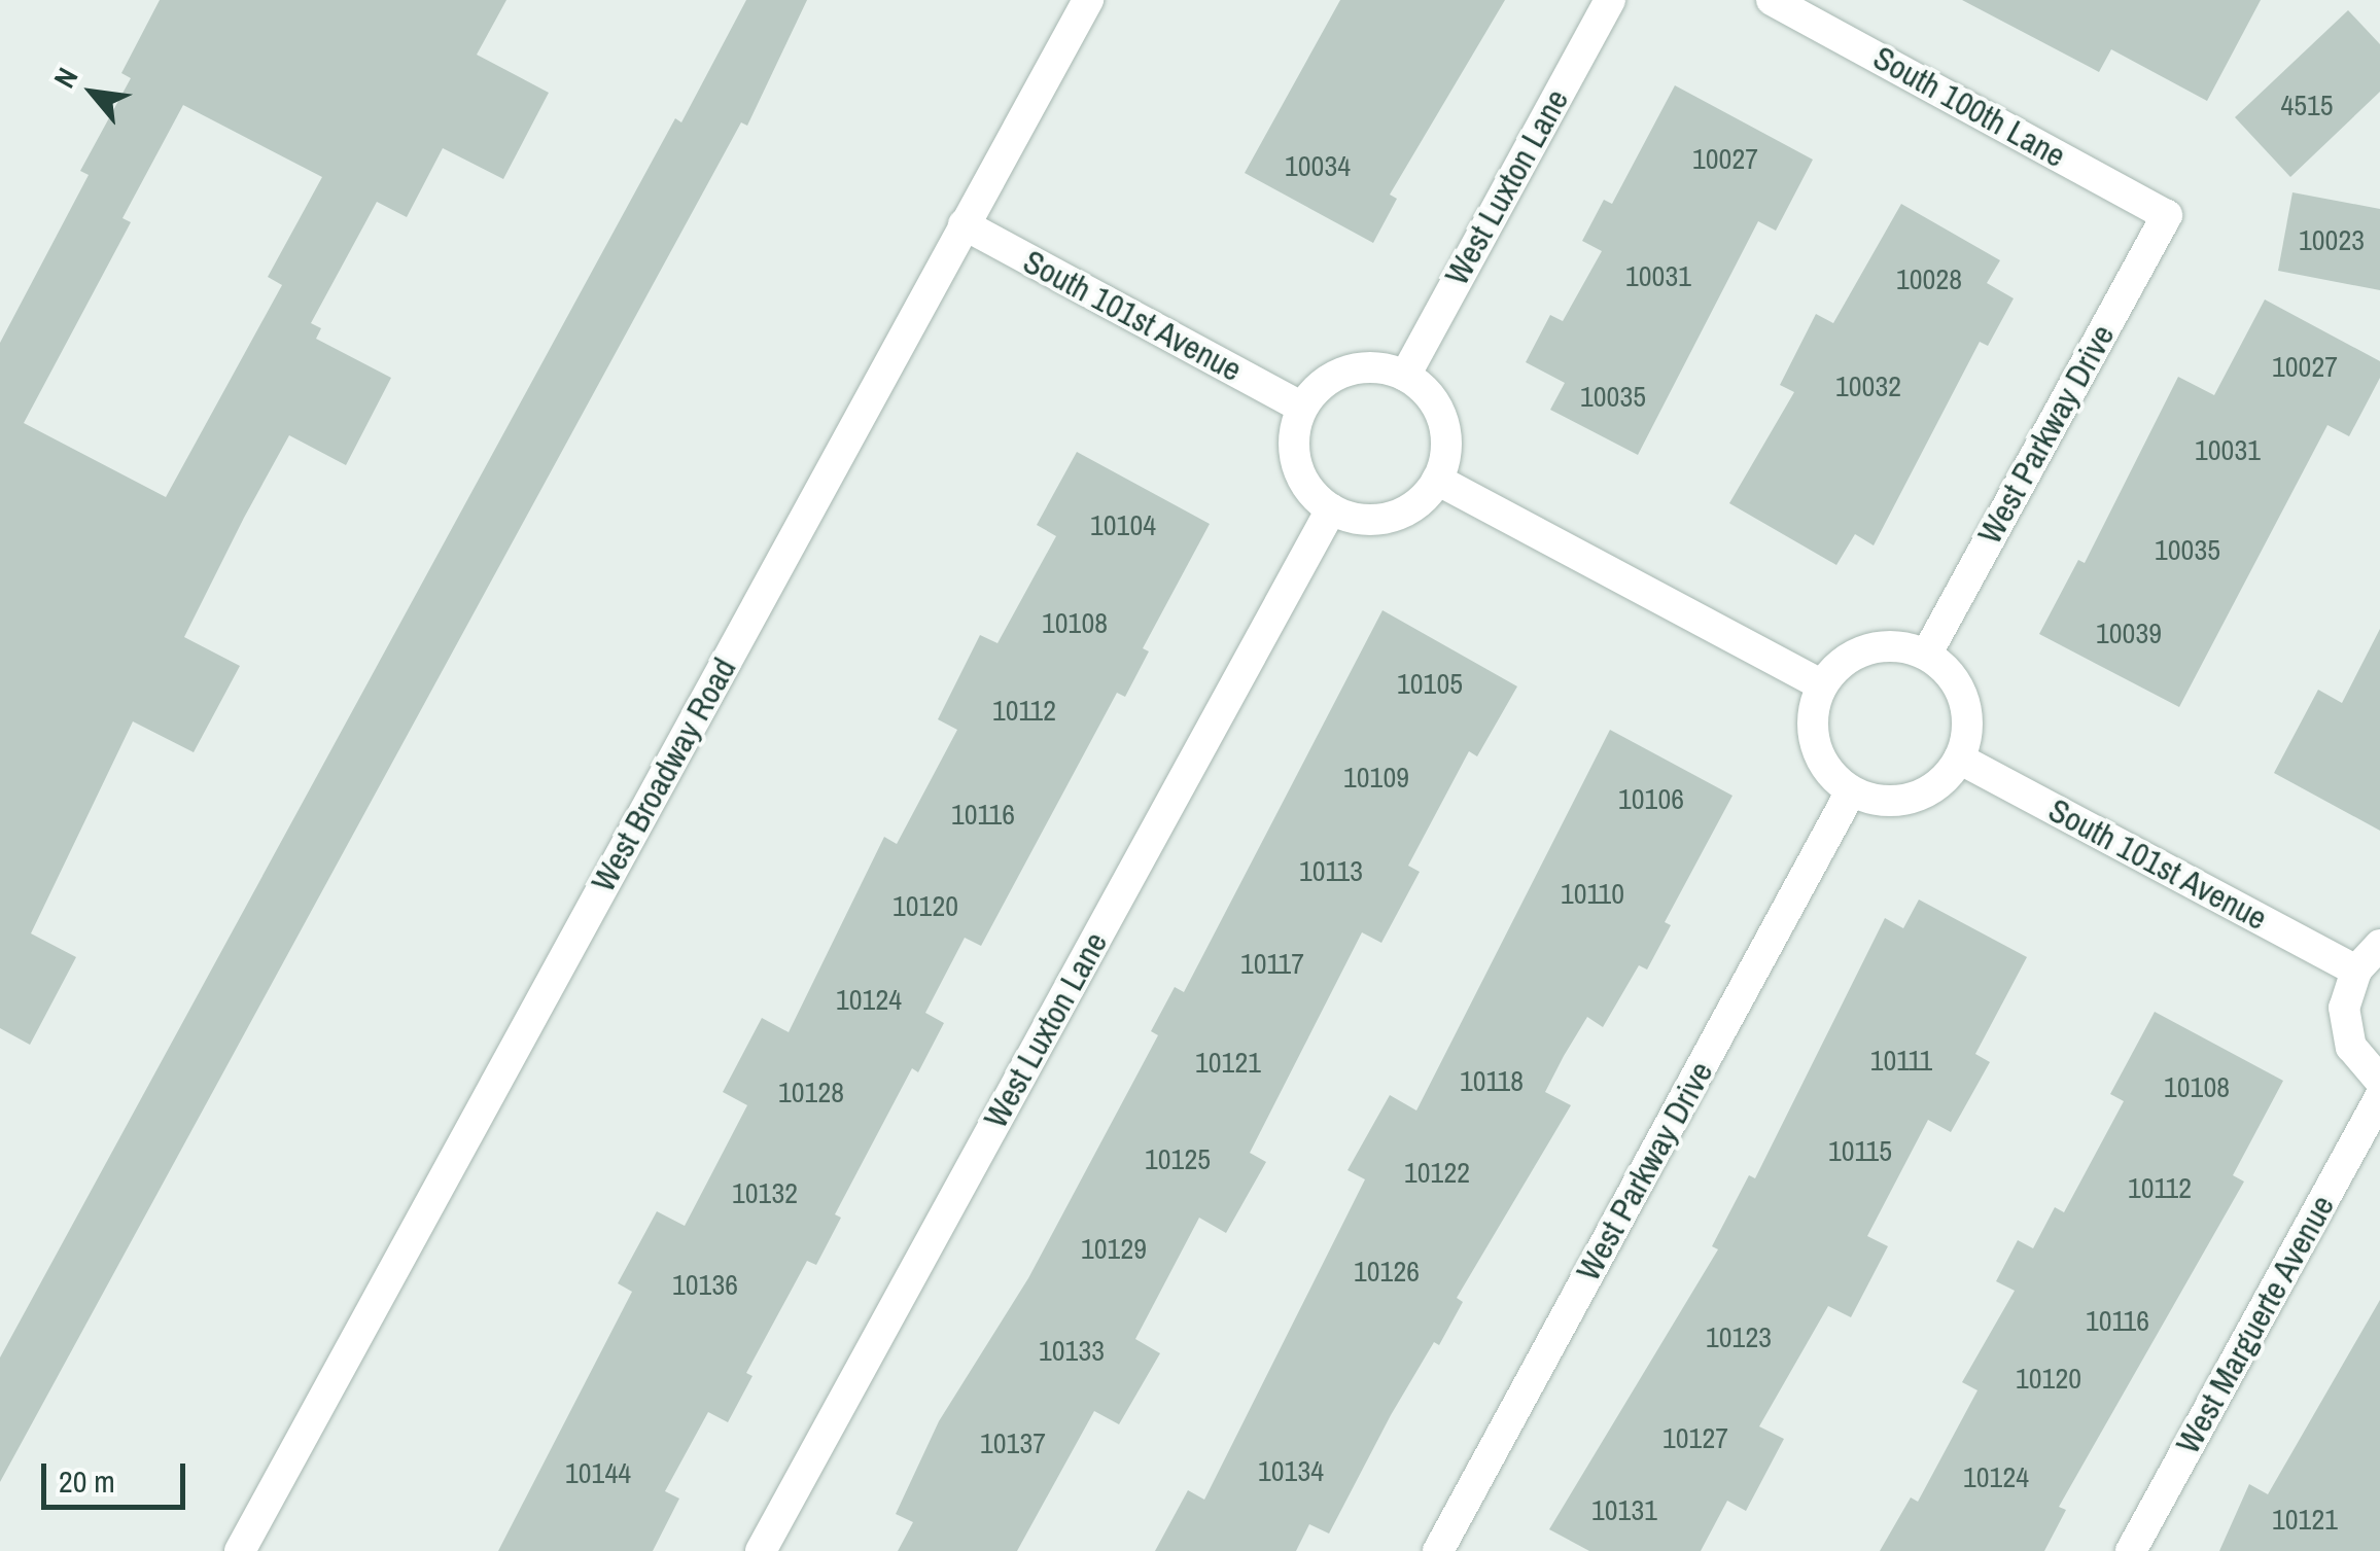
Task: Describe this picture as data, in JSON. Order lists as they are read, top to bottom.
{
  "streets": {
    "street": [
      "South 100th Lane",
      "West Luxton Lane",
      "South 101st Avenue",
      "West Parkway Drive",
      "West Broadway Road",
      "West Marguerte Avenue"
    ]
  },
  "crossings": [
    ["South 100th Lane", "West Parkway Drive"],
    ["West Luxton Lane", "South 101st Avenue"],
    ["South 101st Avenue", "West Parkway Drive"],
    ["South 101st Avenue", "West Broadway Road"]
  ],
  "house_numbers": [
    "4515",
    "10027",
    "10034",
    "10023",
    "10031",
    "10028",
    "10027",
    "10032",
    "10035",
    "10031",
    "10104",
    "10035",
    "10108",
    "10039",
    "10105",
    "10112",
    "10109",
    "10106",
    "10116",
    "10113",
    "10110",
    "10120",
    "10117",
    "10124",
    "10111",
    "10121",
    "10118",
    "10108",
    "10128",
    "10115",
    "10125",
    "10122",
    "10112",
    "10132",
    "10129",
    "10126",
    "10136",
    "10116",
    "10123",
    "10133",
    "10120",
    "10127",
    "10137",
    "10134",
    "10144",
    "10124",
    "10131",
    "10121"
  ],
  "scale_bar": "20 m",
  "north": "top left"
}
